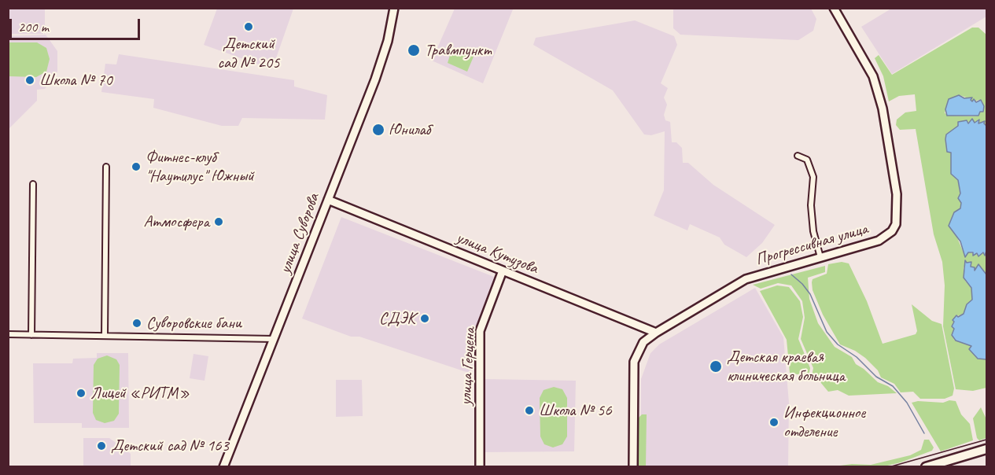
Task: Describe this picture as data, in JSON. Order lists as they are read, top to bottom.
{
  "streets": {
    "street": [
      "улица Суворова",
      "Прогрессивная улица",
      "улица Кутузова",
      "улица Герцена"
    ]
  },
  "crossings": [
    ["улица Суворова", "улица Кутузова"],
    ["Прогрессивная улица", "улица Кутузова"],
    ["улица Кутузова", "улица Герцена"]
  ],
  "places": [
    "Детский сад № 205",
    "Травмпункт",
    "Школа № 70",
    "Юнилаб",
    "Фитнес-клуб \"Наутилус\" Южный",
    "Атмосфера",
    "СДЭК",
    "Суворовские бани",
    "Детская краевая клиническая больница",
    "Лицей «РИТМ»",
    "Школа № 56",
    "Инфекционное отделение",
    "Детский сад № 163"
  ],
  "scale_bar": "200 m"
}
